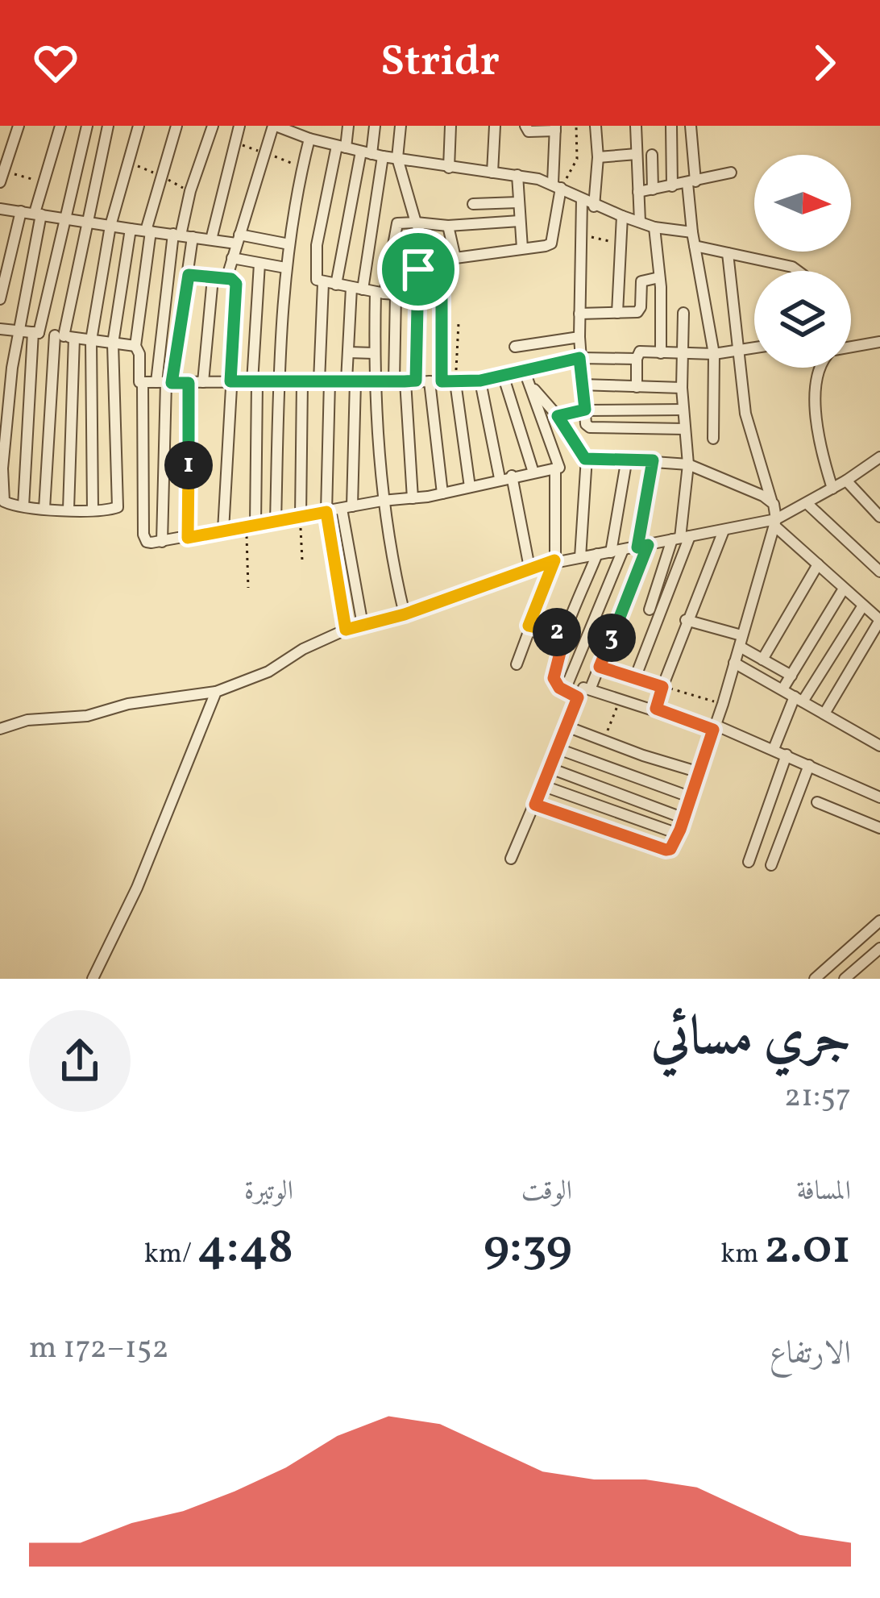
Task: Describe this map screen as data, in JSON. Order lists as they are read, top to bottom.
{
  "north": "right",
  "page": {
    "header": "Stridr",
    "pins": ["1", "2", "3"],
    "heading": ["جري مسائي", "21:57"],
    "stats": [
      ["المسافة", "2.01 km"],
      ["الوقت", "9:39"],
      ["الوتيرة", "4:48 /km"]
    ],
    "chart": ["الارتفاع", "152–172 m"]
  }
}
